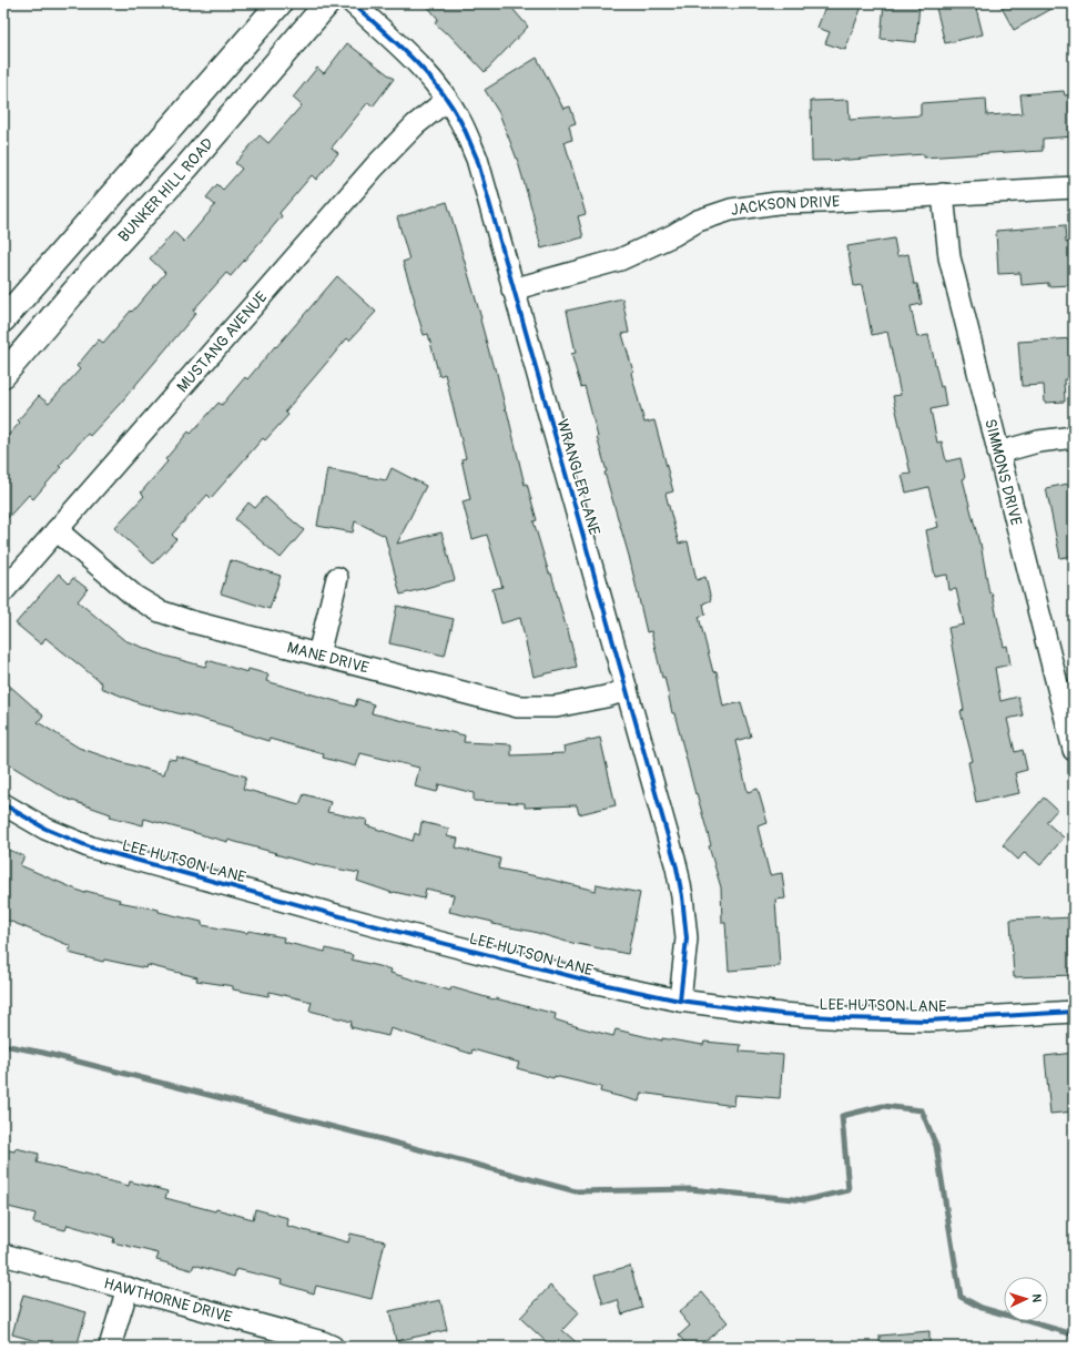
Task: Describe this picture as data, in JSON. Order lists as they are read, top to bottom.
{
  "streets": {
    "main road": ["BUNKER HILL ROAD"],
    "street": [
      "JACKSON DRIVE",
      "MUSTANG AVENUE",
      "SIMMONS DRIVE",
      "WRANGLER LANE",
      "MANE DRIVE",
      "LEE HUTSON LANE",
      "HAWTHORNE DRIVE"
    ]
  },
  "crossings": [
    ["JACKSON DRIVE", "SIMMONS DRIVE"],
    ["JACKSON DRIVE", "WRANGLER LANE"],
    ["MUSTANG AVENUE", "WRANGLER LANE"],
    ["MUSTANG AVENUE", "MANE DRIVE"],
    ["WRANGLER LANE", "MANE DRIVE"],
    ["WRANGLER LANE", "LEE HUTSON LANE"]
  ],
  "north": "right"
}
